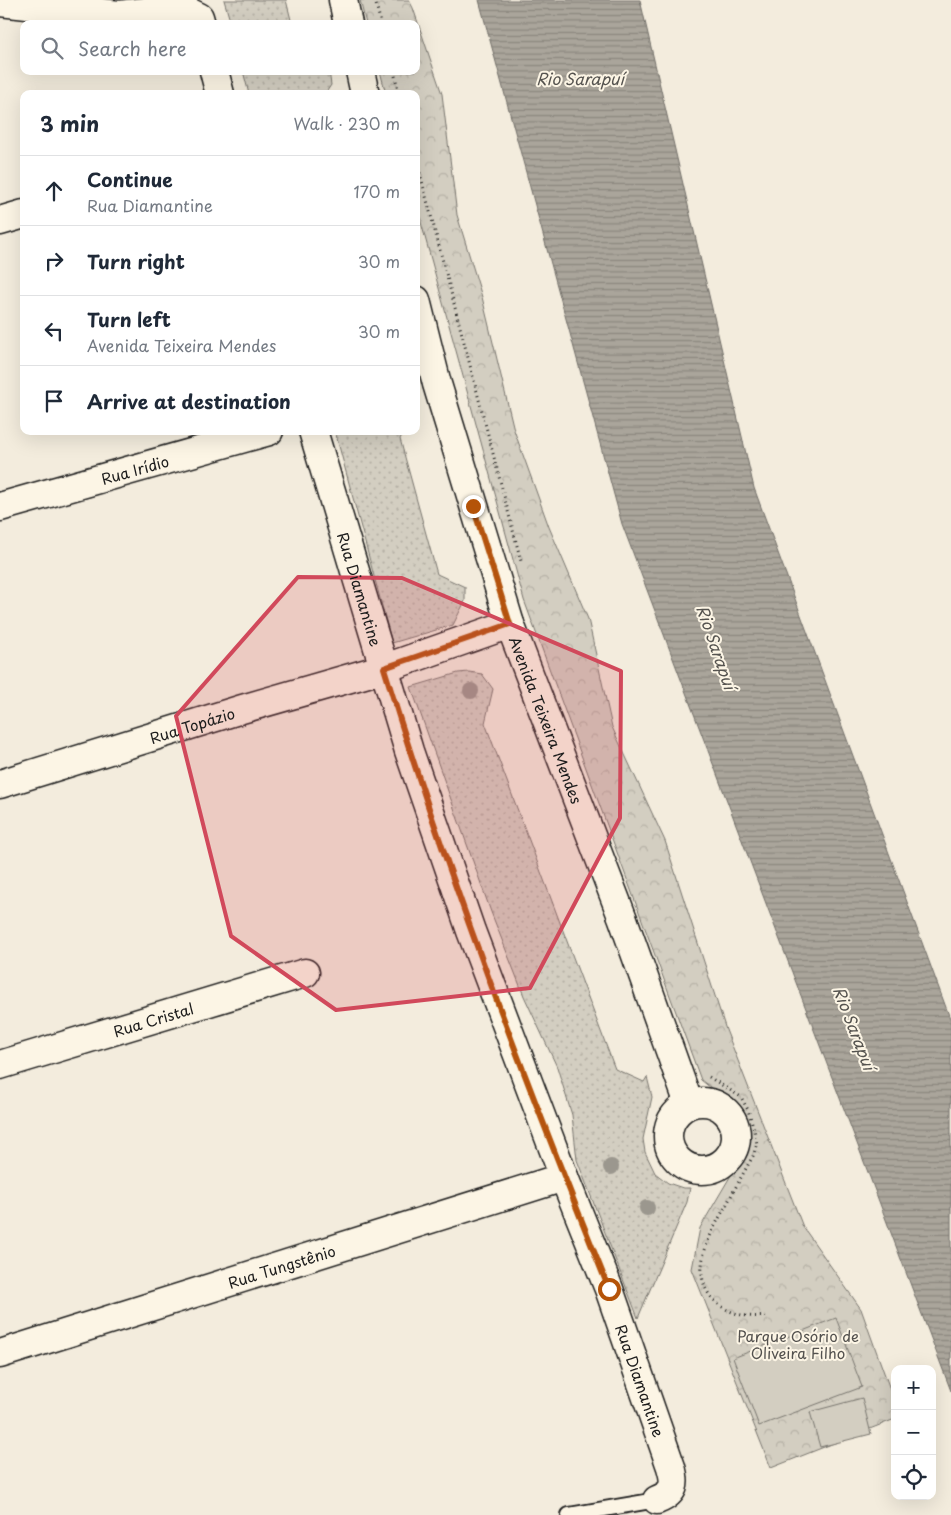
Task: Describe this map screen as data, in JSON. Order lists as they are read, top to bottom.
{
  "streets": {
    "street": [
      "Rua Irídio",
      "Rua Diamantine",
      "Avenida Teixeira Mendes",
      "Rua Topázio",
      "Rua Cristal",
      "Rua Tungstênio"
    ]
  },
  "crossings": [
    ["Rua Diamantine", "Rua Topázio"],
    ["Rua Diamantine", "Rua Tungstênio"],
    ["Avenida Teixeira Mendes", "Rua Topázio"]
  ],
  "water": ["Rio Sarapuí"],
  "parks": ["Parque Osório de Oliveira Filho"],
  "page": {
    "search": "Search here",
    "heading": ["3 min", "Walk · 230 m"],
    "list": [
      ["Continue", "Rua Diamantine", "170 m"],
      ["Turn right", "30 m"],
      ["Turn left", "Avenida Teixeira Mendes", "30 m"],
      "Arrive at destination"
    ],
    "map_buttons": ["+", "−"]
  }
}
